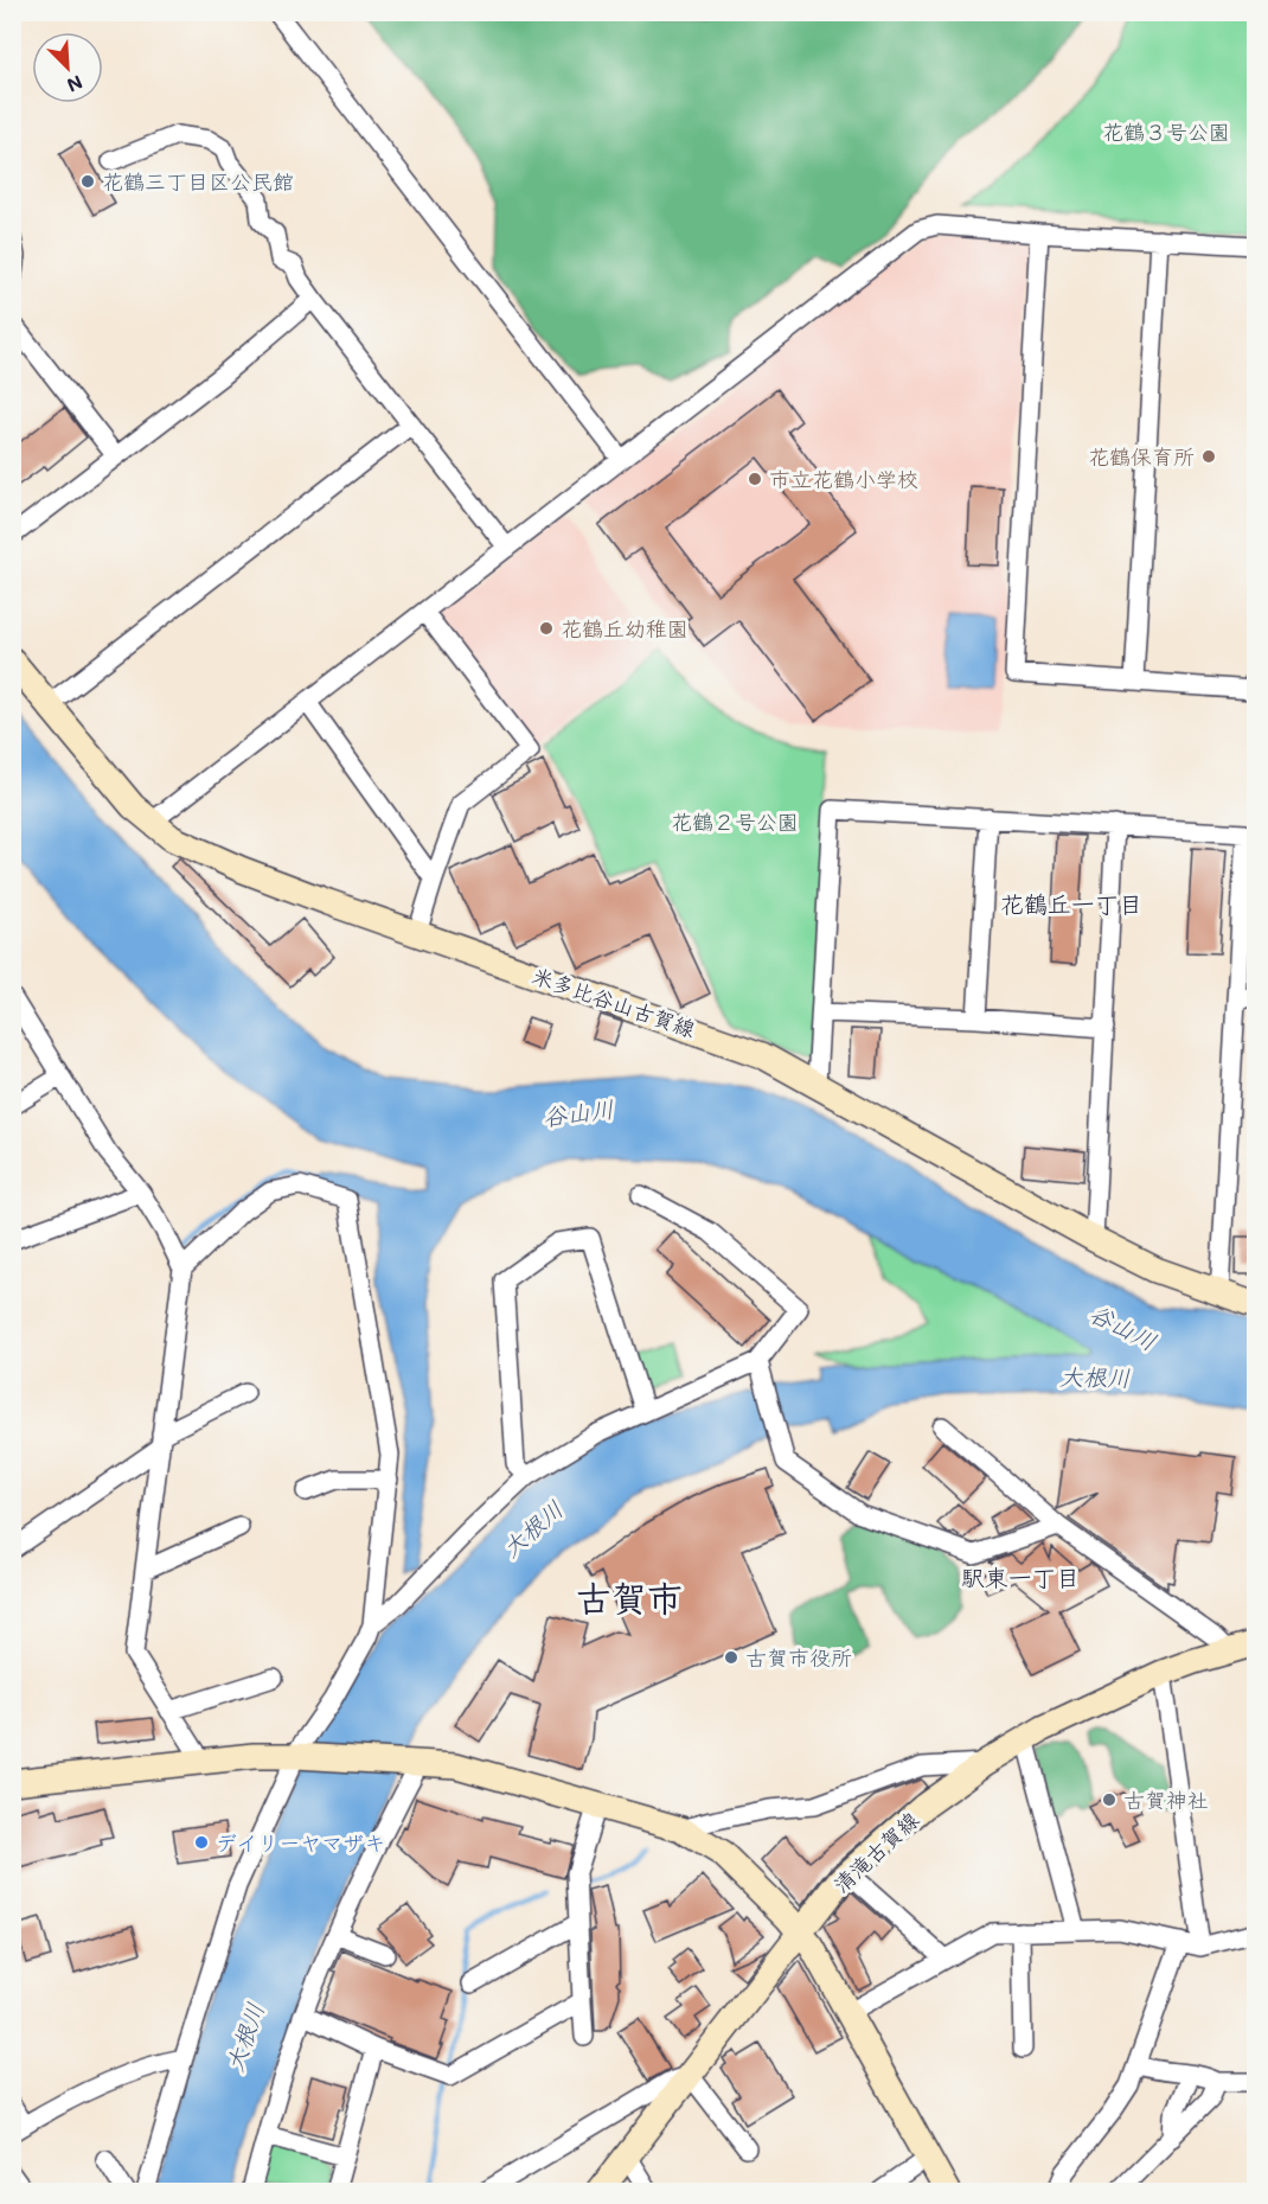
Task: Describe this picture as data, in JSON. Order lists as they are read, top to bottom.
{
  "streets": {
    "main road": ["米多比谷山古賀線", "清滝古賀線"]
  },
  "districts": ["花鶴丘一丁目", "駅東一丁目", "古賀市"],
  "water": ["谷山川", "大根川"],
  "parks": ["花鶴３号公園", "花鶴２号公園"],
  "places": [
    "花鶴三丁目区公民館",
    "花鶴保育所",
    "市立花鶴小学校",
    "花鶴丘幼稚園",
    "古賀市役所",
    "古賀神社",
    "デイリーヤマザキ"
  ],
  "north": "bottom right"
}
